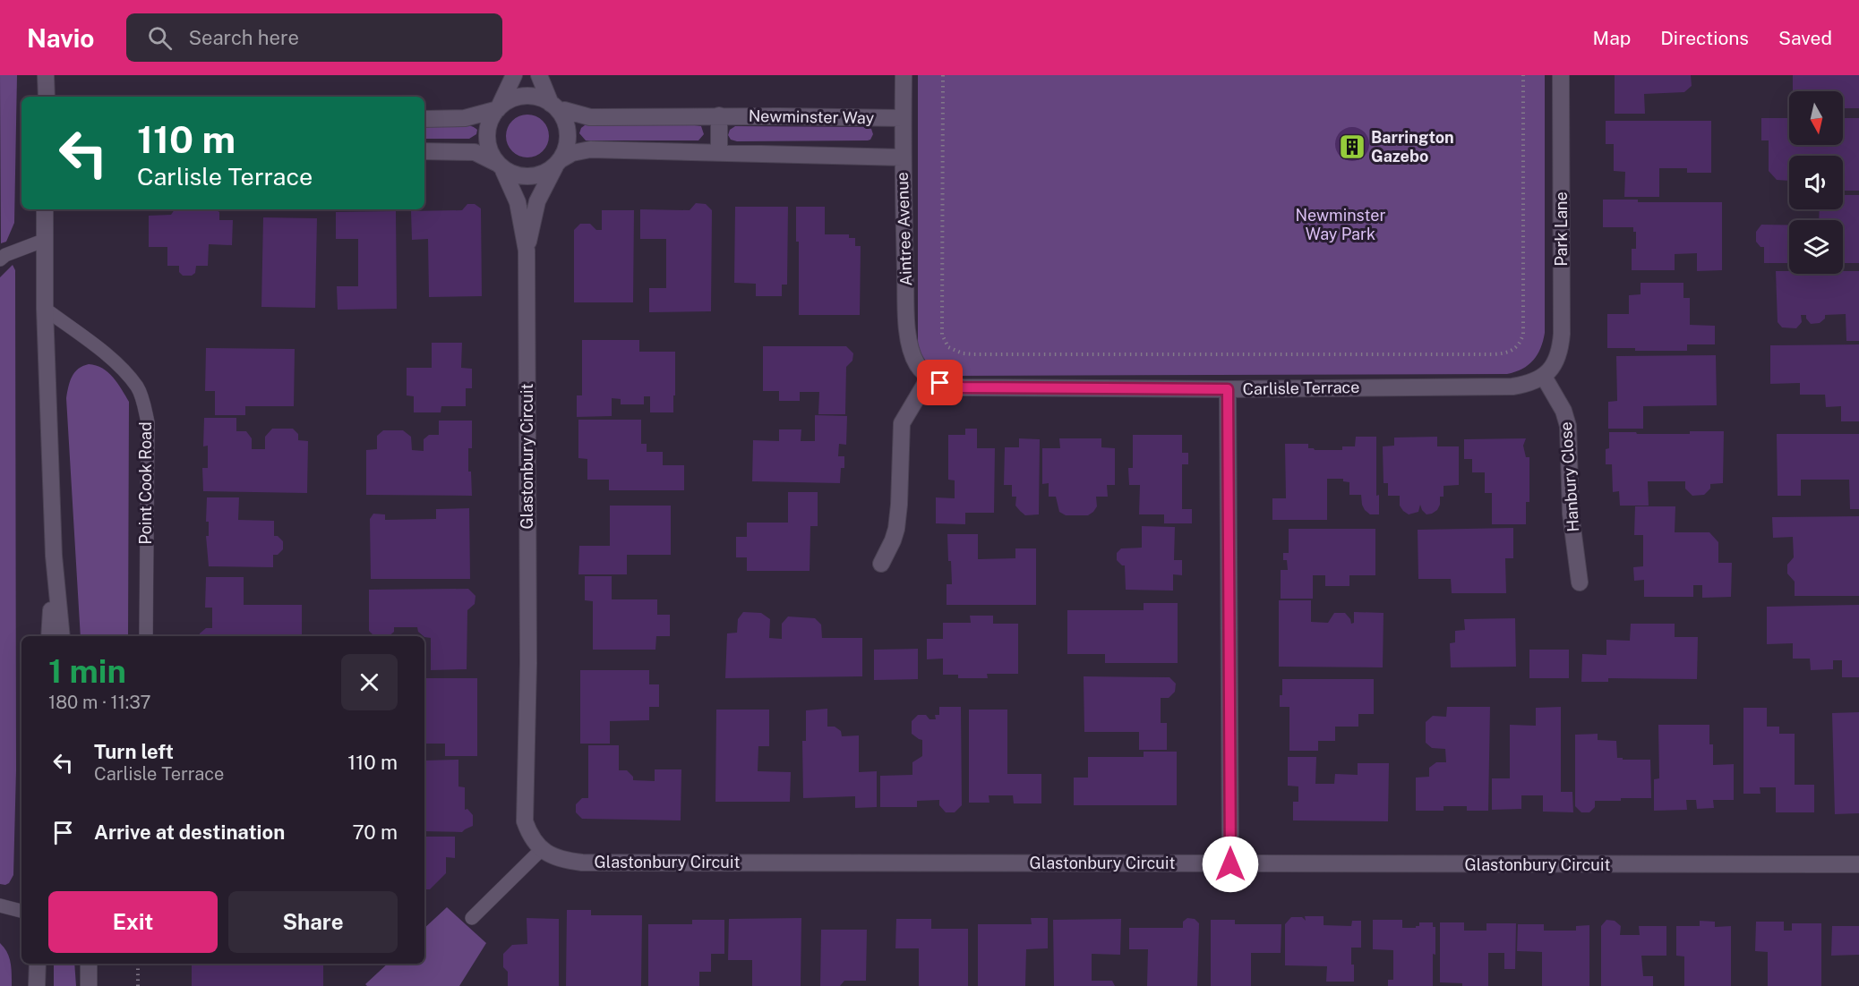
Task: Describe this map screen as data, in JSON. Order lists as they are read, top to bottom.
{
  "streets": {
    "street": [
      "Newminster Way",
      "Aintree Avenue",
      "Park Lane",
      "Carlisle Terrace",
      "Glastonbury Circuit",
      "Hanbury Close"
    ],
    "lane": ["Point Cook Road"]
  },
  "crossings": [
    ["Newminster Way", "Aintree Avenue"],
    ["Newminster Way", "Glastonbury Circuit"],
    ["Aintree Avenue", "Carlisle Terrace"],
    ["Park Lane", "Carlisle Terrace"],
    ["Park Lane", "Hanbury Close"],
    ["Carlisle Terrace", "Hanbury Close"]
  ],
  "parks": ["Newminster Way Park"],
  "places": {
    "building": ["Barrington Gazebo"]
  },
  "north": "bottom",
  "page": {
    "header": "Navio",
    "search": "Search here",
    "nav": ["Map", "Directions", "Saved"],
    "turn": ["110 m", "Carlisle Terrace"],
    "heading": ["1 min", "180 m · 11:37"],
    "list": [
      {
        "name": "Turn left",
        "note": "Carlisle Terrace",
        "value": "110 m"
      },
      {
        "name": "Arrive at destination",
        "value": "70 m"
      }
    ],
    "buttons": ["Exit", "Share"]
  }
}
